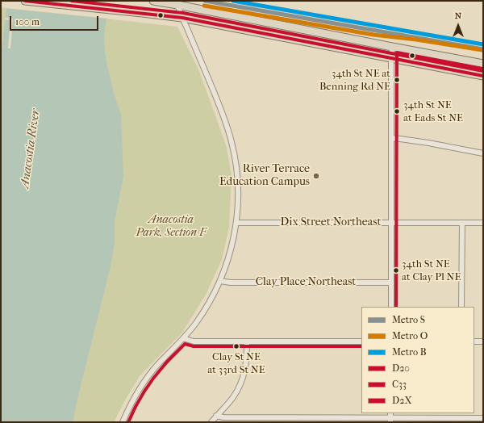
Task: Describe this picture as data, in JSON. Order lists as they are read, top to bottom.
{
  "streets": {
    "street": ["Dix Street Northeast", "Clay Place Northeast"]
  },
  "water": ["Anacostia River"],
  "parks": ["Anacostia Park, Section F"],
  "places": [
    "34th St NE at Benning Rd NE",
    "34th St NE at Eads St NE",
    "River Terrace Education Campus",
    "34th St NE at Clay Pl NE",
    "Clay St NE at 33rd St NE"
  ],
  "lines": [
    "metro line S",
    "metro line B",
    "transit line D20",
    "transit line D2X",
    "metro line O",
    "transit line C33"
  ],
  "legend": [
    "Metro S",
    "Metro O",
    "Metro B",
    "D20",
    "C33",
    "D2X"
  ],
  "scale_bar": "100 m",
  "north": "top"
}
